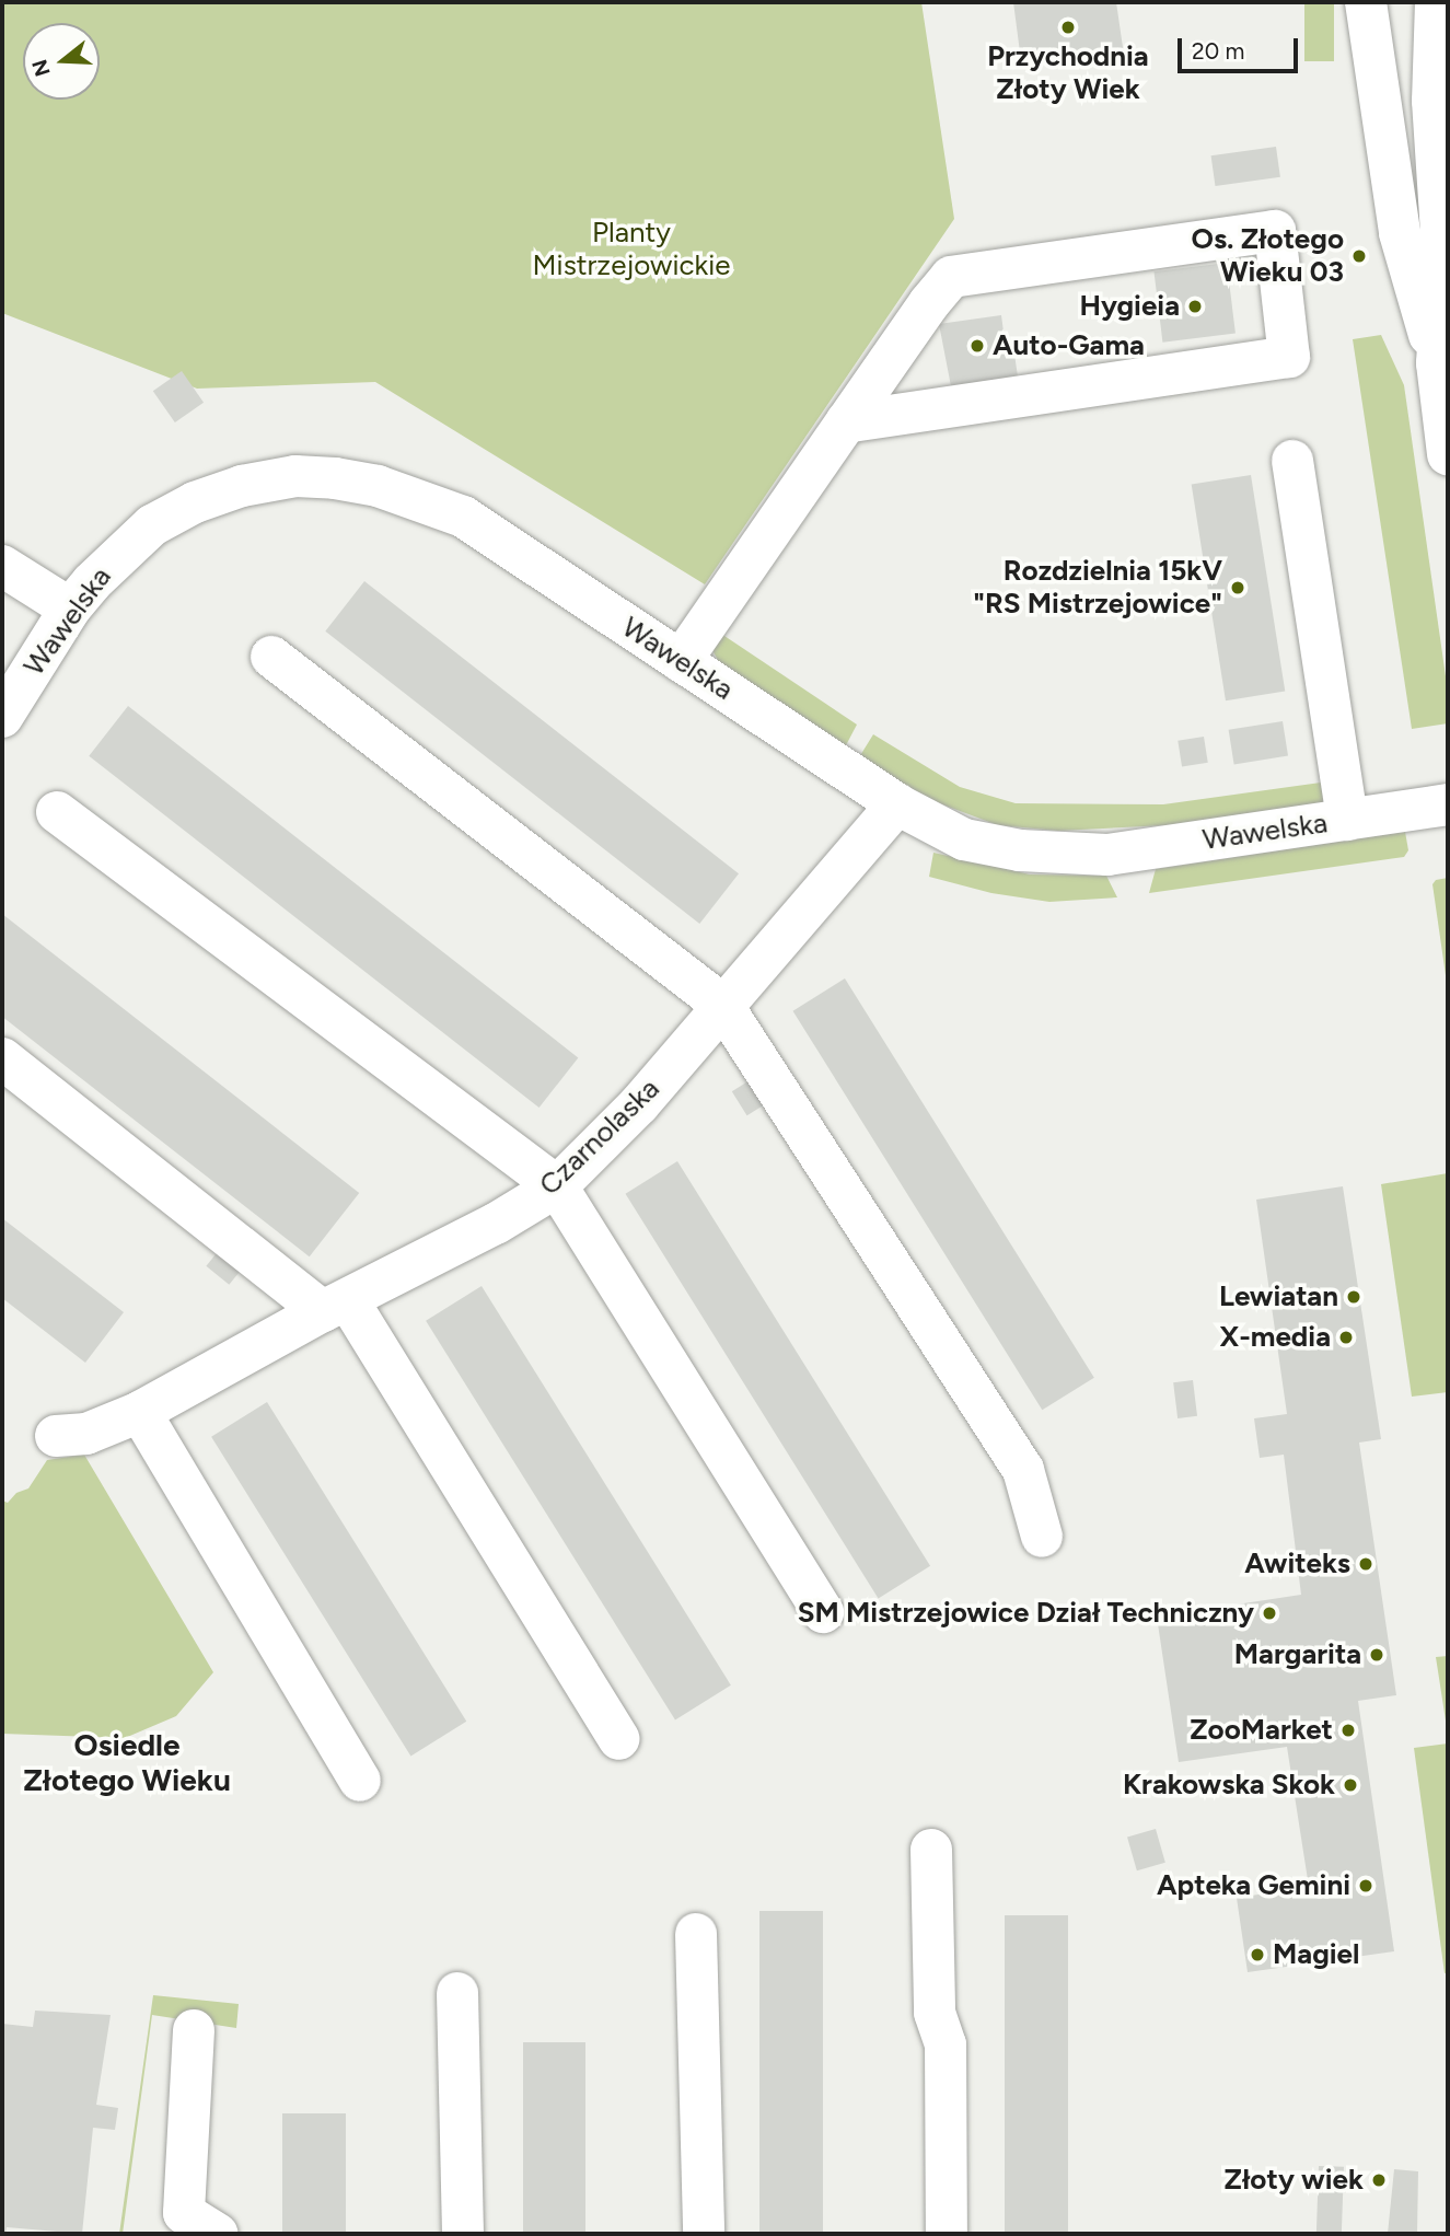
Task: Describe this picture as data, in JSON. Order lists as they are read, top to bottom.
{
  "streets": {
    "street": ["Wawelska", "Czarnolaska"]
  },
  "crossings": [
    ["Wawelska", "Czarnolaska"]
  ],
  "districts": ["Osiedle Złotego Wieku"],
  "parks": ["Planty Mistrzejowickie"],
  "places": [
    "Przychodnia Złoty Wiek",
    "Os. Złotego Wieku 03",
    "Hygieia",
    "Auto-Gama",
    "Rozdzielnia 15kV \"RS Mistrzejowice\"",
    "Lewiatan",
    "X-media",
    "Awiteks",
    "SM Mistrzejowice Dział Techniczny",
    "Margarita",
    "ZooMarket",
    "Krakowska Skok",
    "Apteka Gemini",
    "Magiel",
    "Złoty wiek"
  ],
  "scale_bar": "20 m",
  "north": "left"
}
